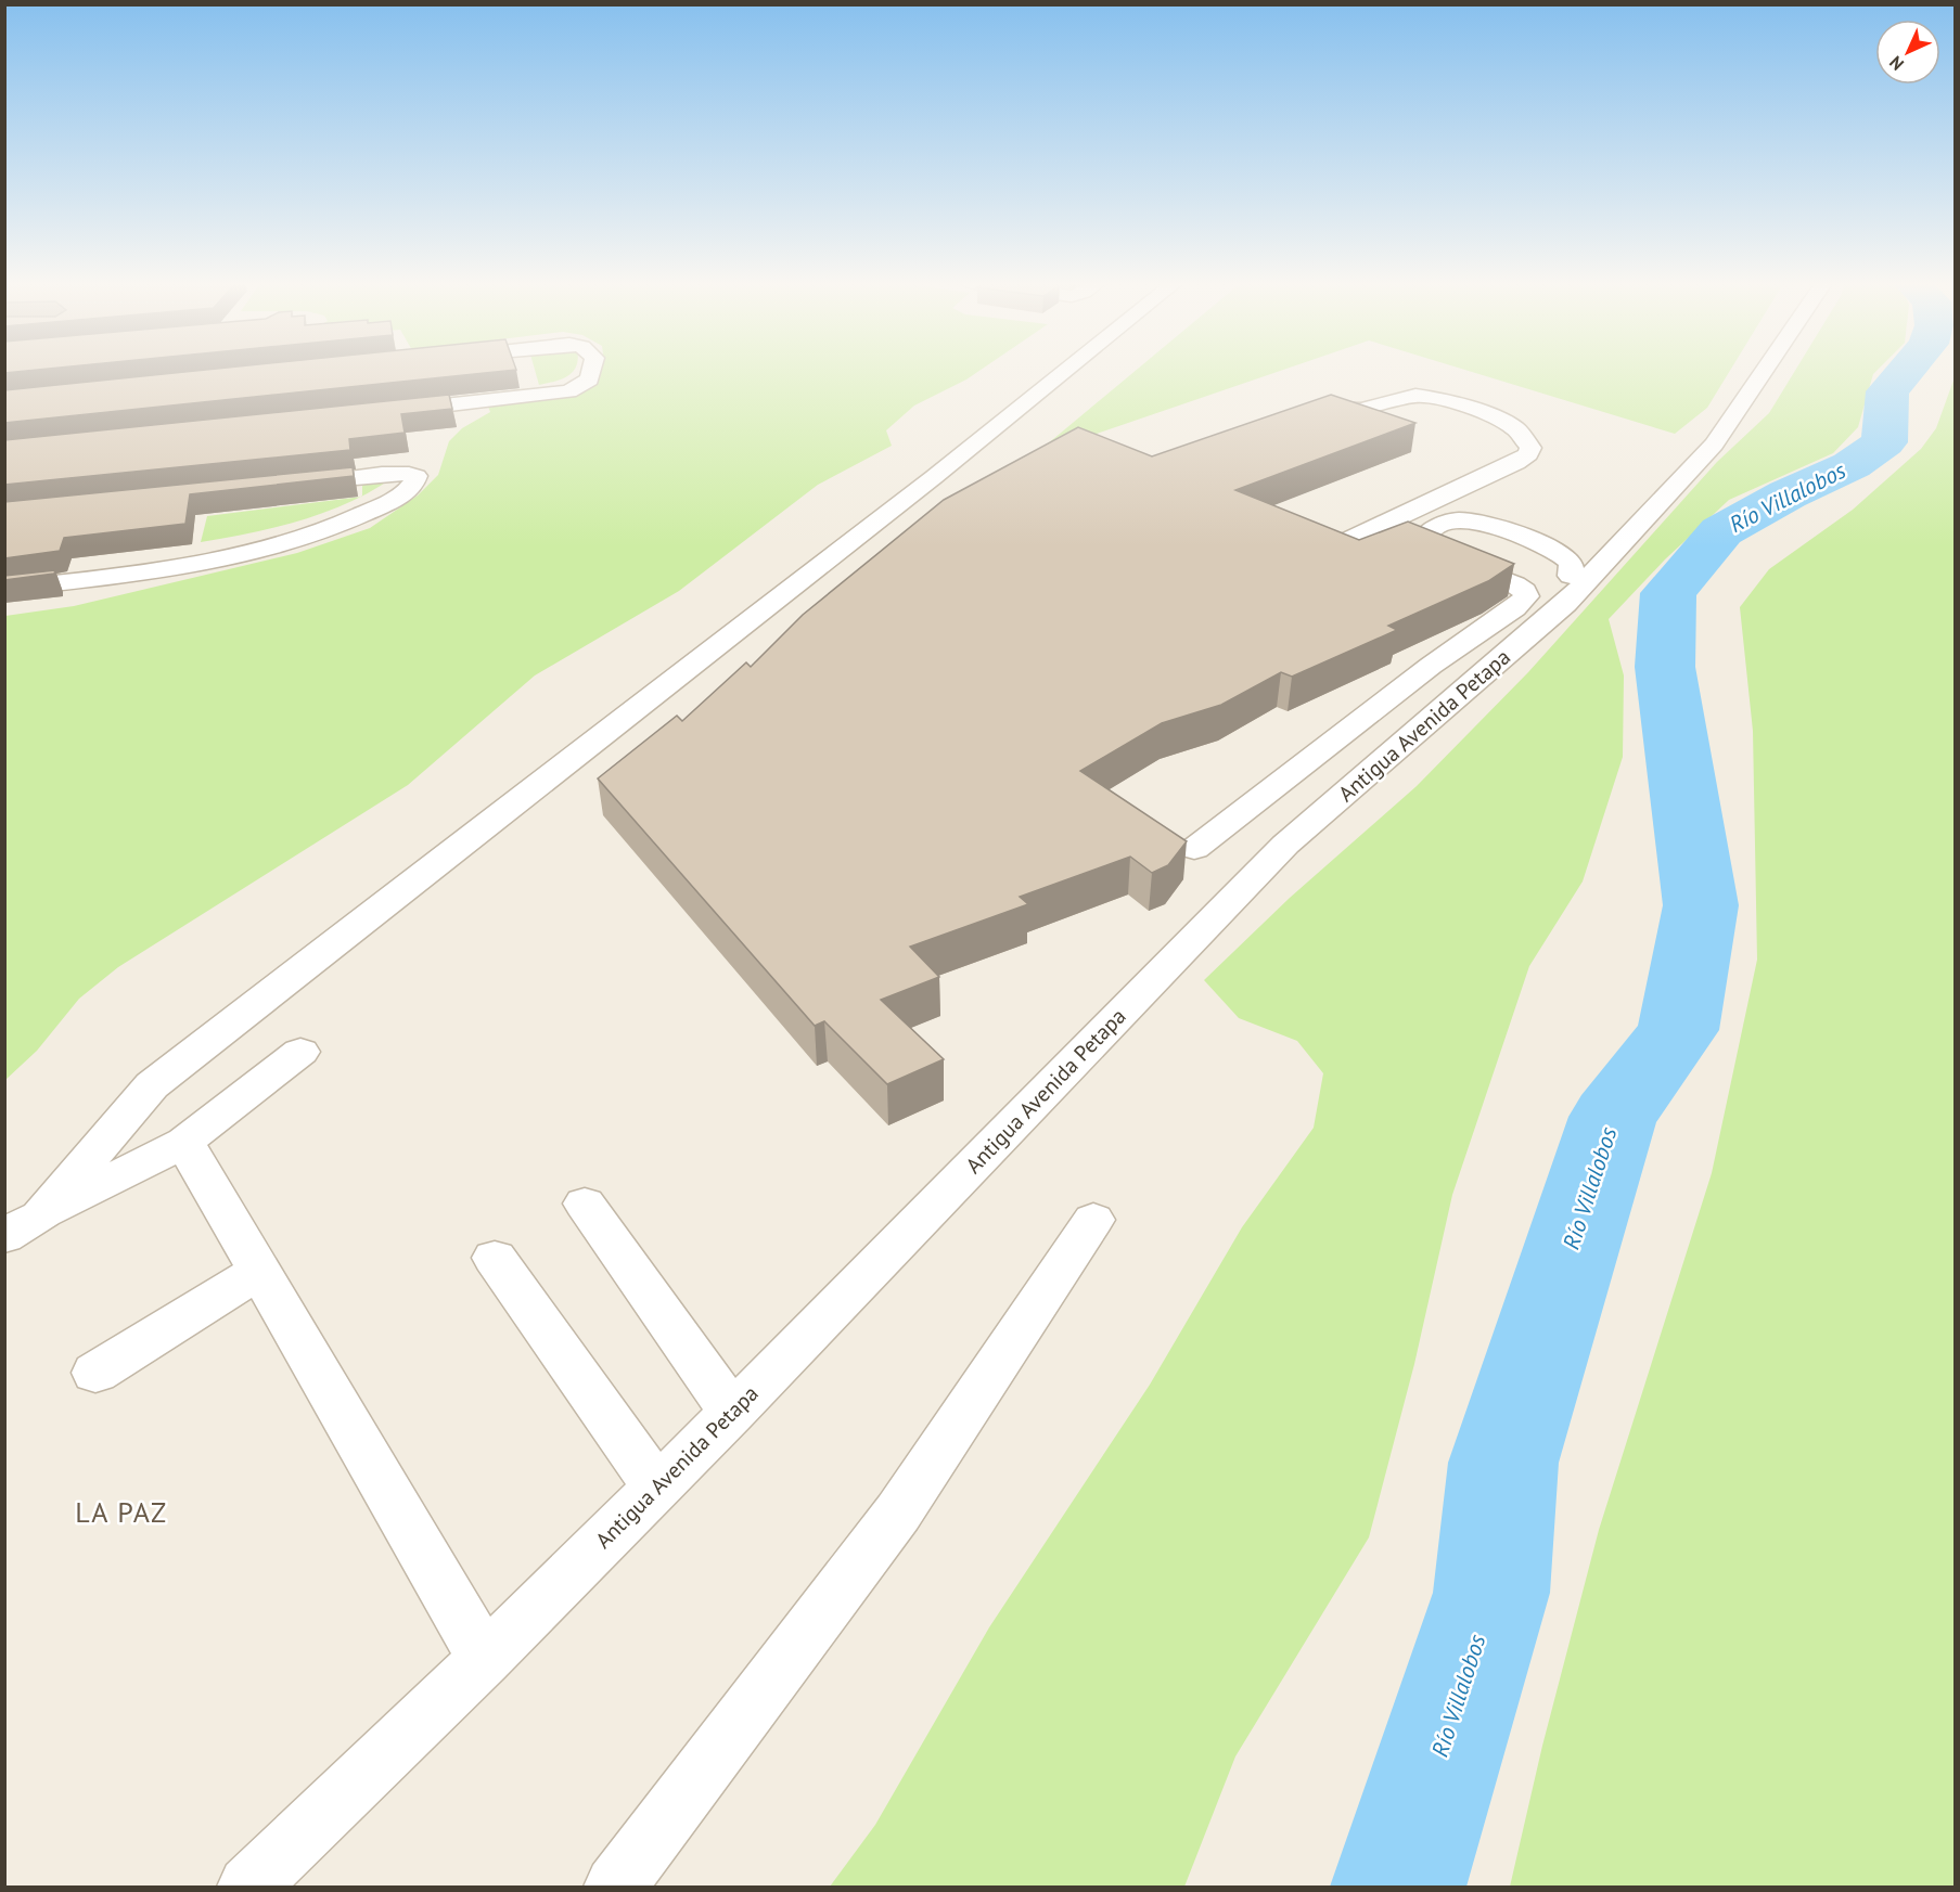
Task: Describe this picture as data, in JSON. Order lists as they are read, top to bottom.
{
  "streets": {
    "street": ["Antigua Avenida Petapa"]
  },
  "districts": ["LA PAZ"],
  "water": ["Río Villalobos"],
  "north": "bottom left"
}
